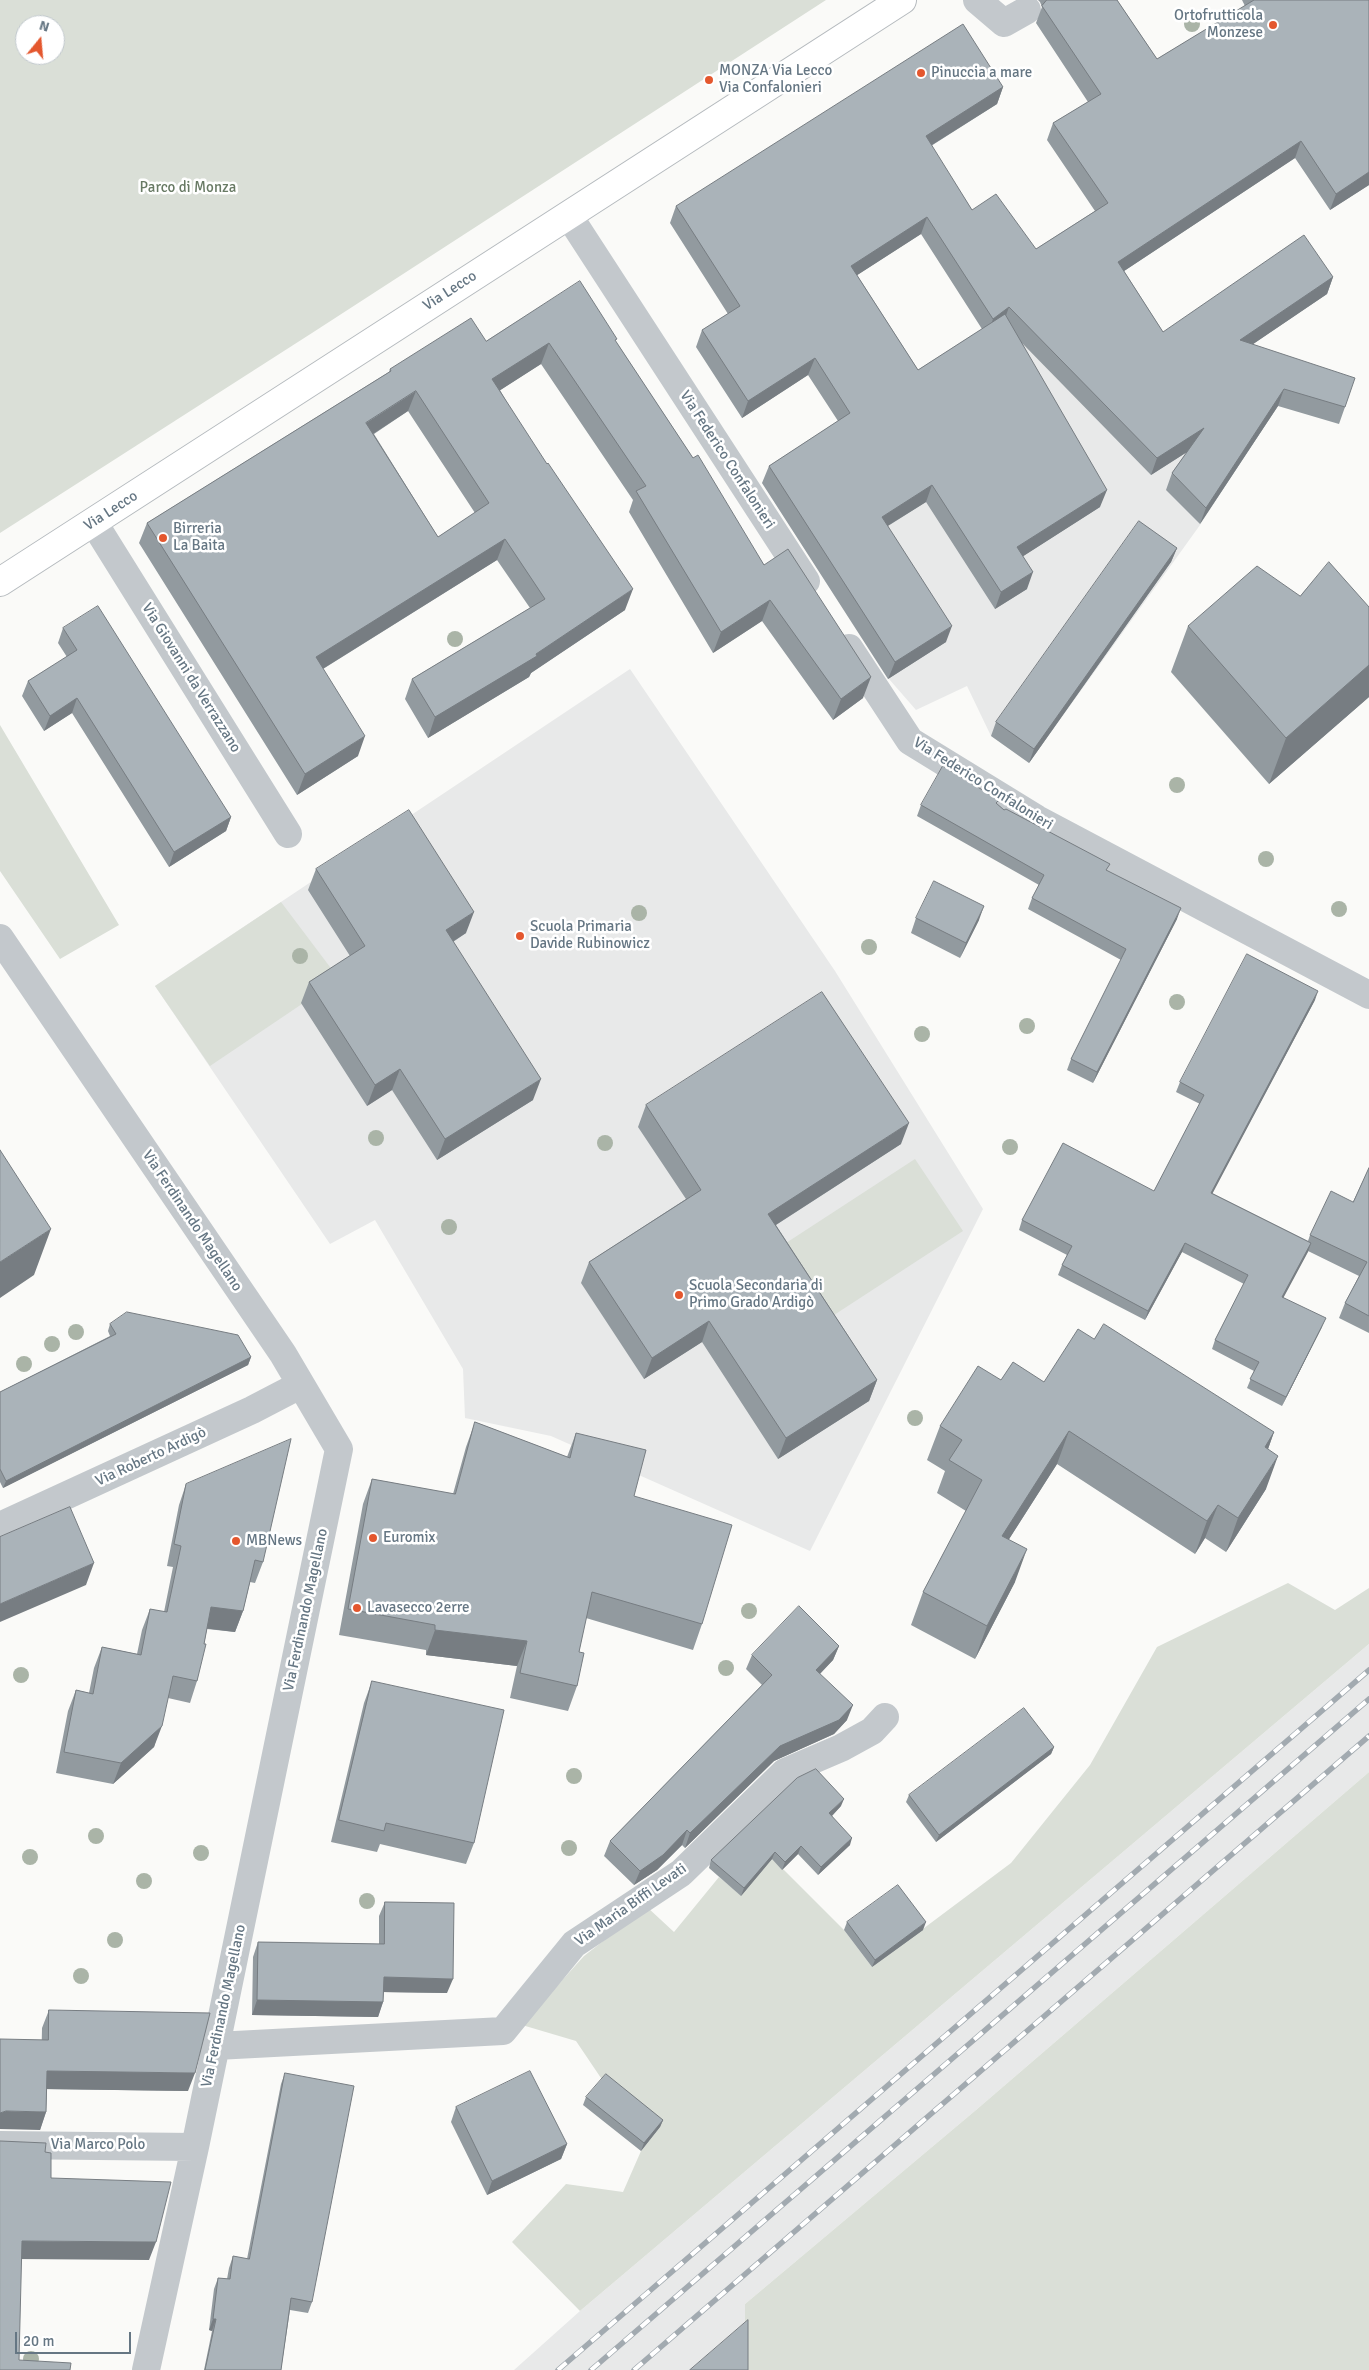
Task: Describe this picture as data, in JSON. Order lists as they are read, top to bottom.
{
  "streets": {
    "main road": ["Via Lecco"],
    "street": [
      "Via Federico Confalonieri",
      "Via Giovanni da Verrazzano",
      "Via Ferdinando Magellano",
      "Via Roberto Ardigò",
      "Via Maria Biffi Levati",
      "Via Marco Polo"
    ]
  },
  "crossings": [
    ["Via Lecco", "Via Federico Confalonieri"],
    ["Via Lecco", "Via Giovanni da Verrazzano"],
    ["Via Ferdinando Magellano", "Via Roberto Ardigò"],
    ["Via Ferdinando Magellano", "Via Maria Biffi Levati"],
    ["Via Ferdinando Magellano", "Via Marco Polo"]
  ],
  "parks": ["Parco di Monza"],
  "places": [
    "Ortofrutticola Monzese",
    "Pinuccia a mare",
    "MONZA Via Lecco Via Confalonieri",
    "Birreria La Baita",
    "Scuola Primaria Davide Rubinowicz",
    "Scuola Secondaria di Primo Grado Ardigò",
    "Euromix",
    "MBNews",
    "Lavasecco 2erre"
  ],
  "scale_bar": "20 m",
  "north": "top"
}
